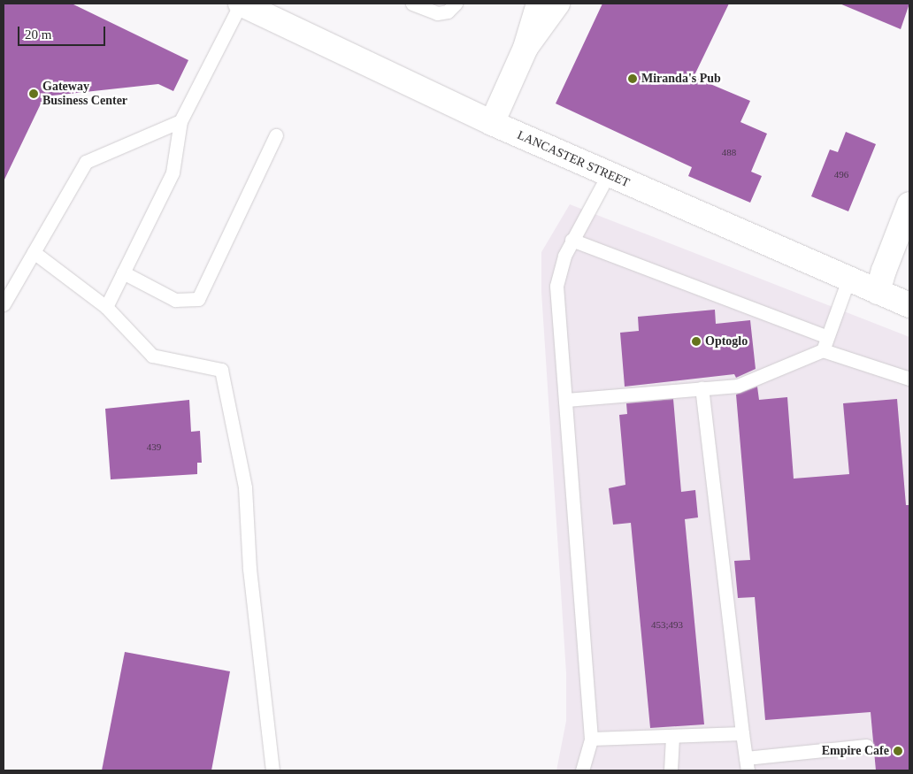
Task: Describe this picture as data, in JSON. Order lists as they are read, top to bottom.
{
  "streets": {
    "main road": ["LANCASTER STREET"]
  },
  "places": [
    "Miranda's Pub",
    "Gateway Business Center",
    "Optoglo",
    "Empire Cafe"
  ],
  "house_numbers": [
    "488",
    "496",
    "439",
    "453;493"
  ],
  "scale_bar": "20 m"
}
